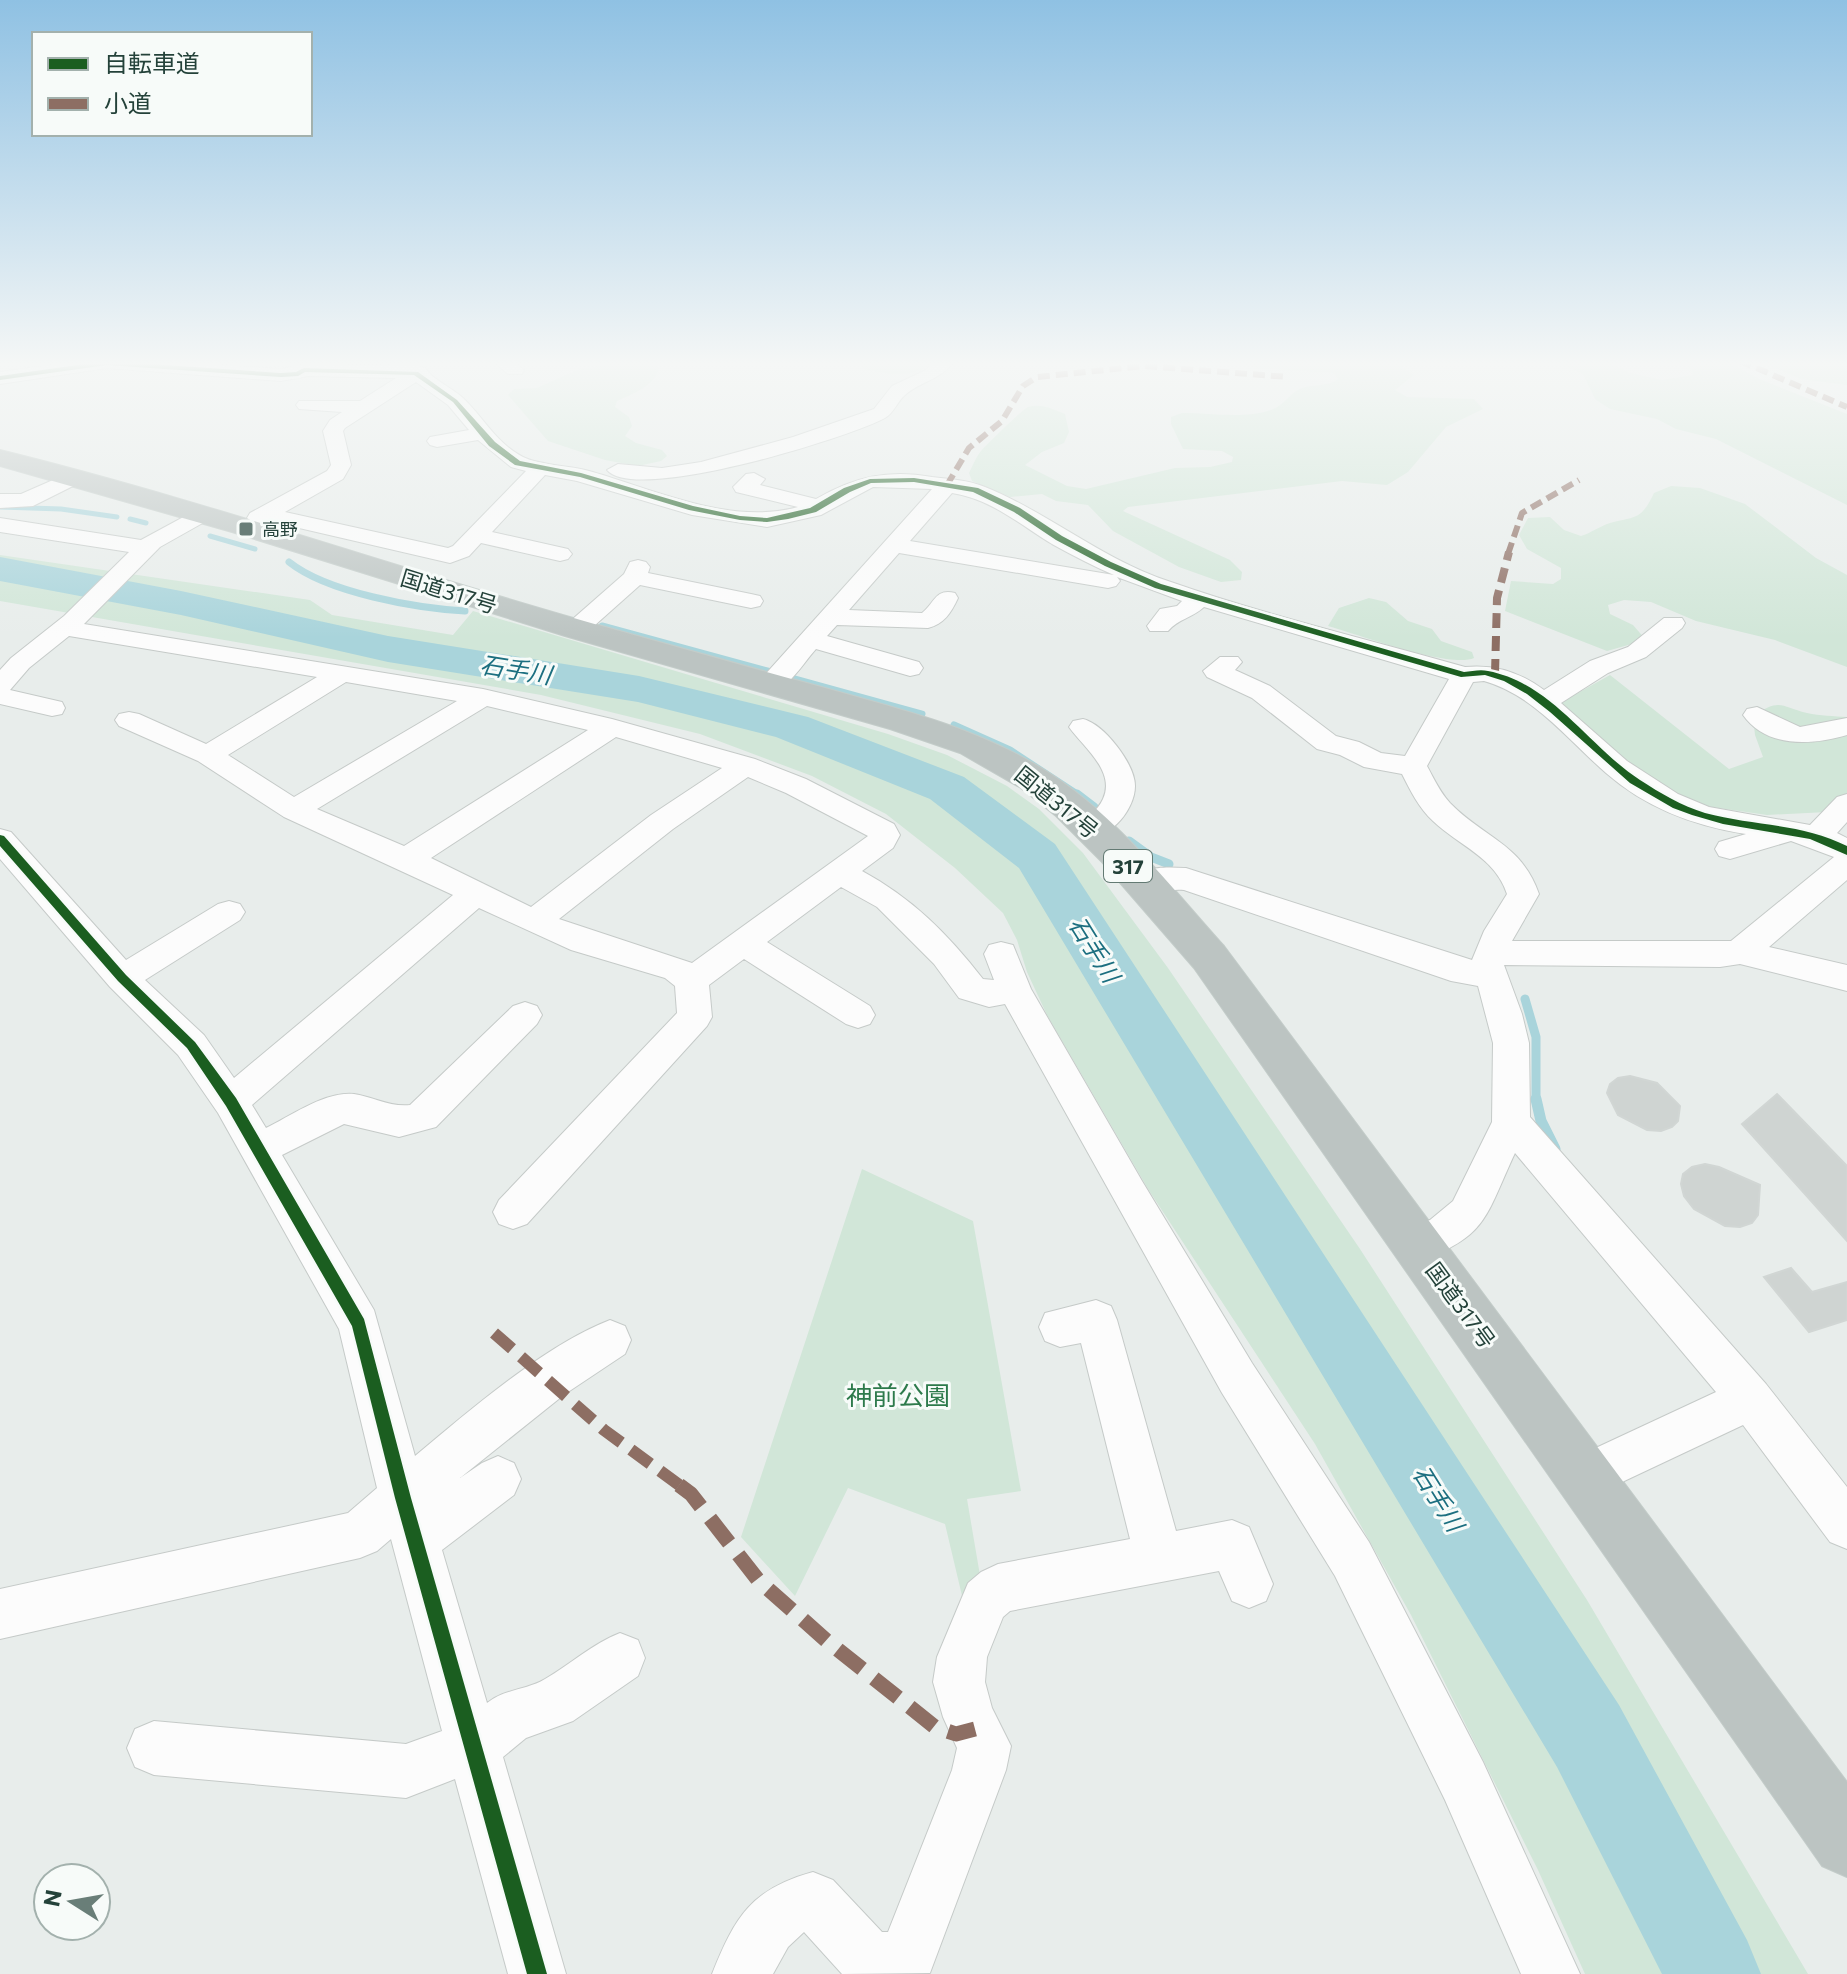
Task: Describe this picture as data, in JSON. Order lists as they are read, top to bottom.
{
  "streets": {
    "highway": ["国道317号", "317"]
  },
  "water": ["石手川"],
  "parks": ["神前公園"],
  "places": {
    "transit": ["高野"]
  },
  "legend": ["自転車道", "小道"],
  "north": "left"
}
